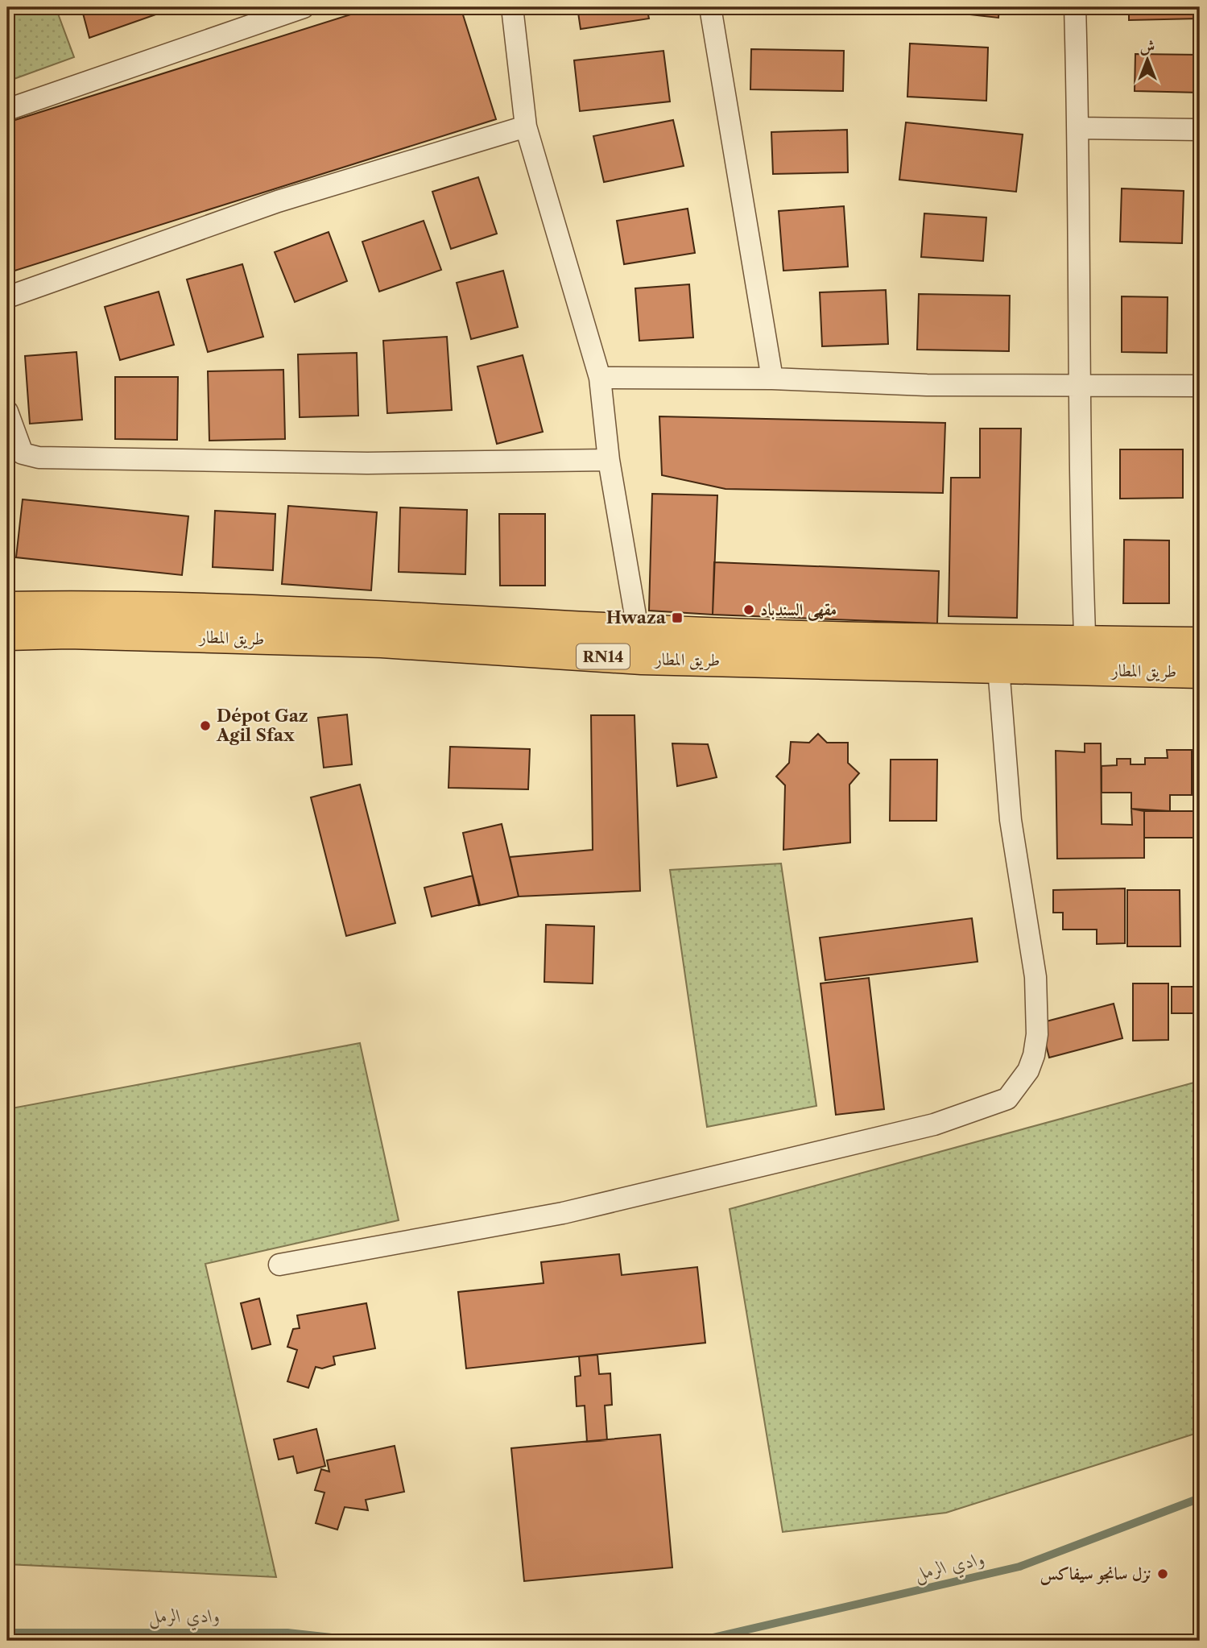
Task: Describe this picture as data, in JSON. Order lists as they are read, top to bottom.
{
  "streets": {
    "main road": ["طريق المطار", "RN14"]
  },
  "water": ["وادي الرمل"],
  "places": {
    "other": ["مقهى السندباد", "Dépot Gaz Agil Sfax", "نزل سانجو سيفاكس"],
    "transit": ["Hwaza"]
  },
  "north": "top"
}
